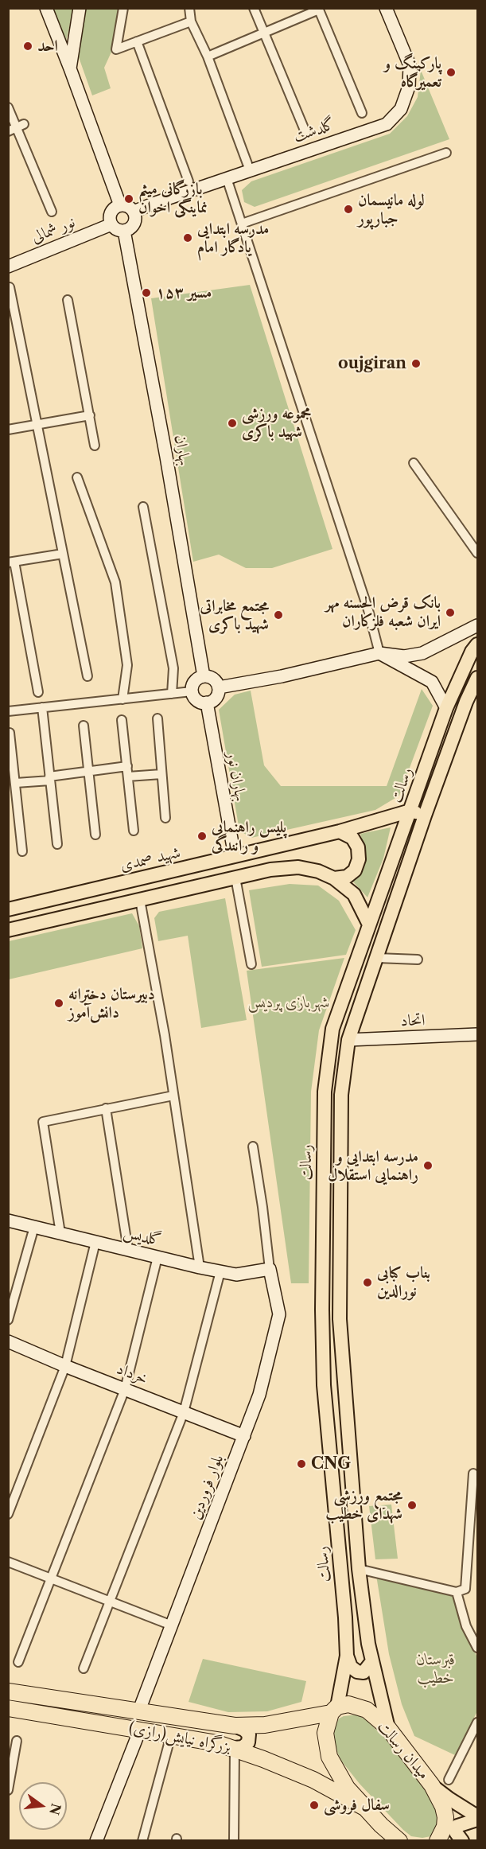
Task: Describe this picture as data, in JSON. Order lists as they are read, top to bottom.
{
  "streets": {
    "highway": ["بزرگراه نیایش(رازی)", "میدان رسالت"],
    "main road": ["رسالت", "شهید صمدی"],
    "street": [
      "گلدشت",
      "نور شمالی",
      "بهاران",
      "بهاران نور",
      "اتحاد",
      "گلدیس",
      "خرداد",
      "بلوار فروردین"
    ]
  },
  "crossings": [
    ["گلدشت", "نور شمالی"],
    ["گلدشت", "بهاران"],
    ["نور شمالی", "بهاران"],
    ["بهاران", "بهاران نور"],
    ["بهاران نور", "شهید صمدی"],
    ["رسالت", "شهید صمدی"],
    ["رسالت", "اتحاد"],
    ["رسالت", "بزرگراه نیایش(رازی)"],
    ["رسالت", "میدان رسالت"],
    ["گلدیس", "بلوار فروردین"],
    ["خرداد", "بلوار فروردین"],
    ["بلوار فروردین", "بزرگراه نیایش(رازی)"],
    ["بزرگراه نیایش(رازی)", "میدان رسالت"]
  ],
  "parks": ["شهربازی پردیس", "قبرستان خطیب"],
  "places": [
    "احد",
    "پارکینگ و تعمیرگاه",
    "بازرگانی میثم نماینگی اخوان",
    "لوله مانیسمان جبارپور",
    "مدرسه ابتدایی یادگار امام",
    "مسیر ۱۵۳",
    "oujgiran",
    "مجموعه ورزشی شهید باکری",
    "بانک قرض الحسنه مهر ایران شعبه فلزکاران",
    "مجتمع مخابراتی شهید باکری",
    "پلیس راهنمایی و رانندگی",
    "دبیرستان دخترانه دانش‌آموز",
    "مدرسه ابتدایی و راهنمایی استقلال",
    "بناب کبابی نورالدین",
    "CNG",
    "مجتمع ورزشی شهدای خطیب",
    "سفال فروشی"
  ],
  "north": "right"
}
